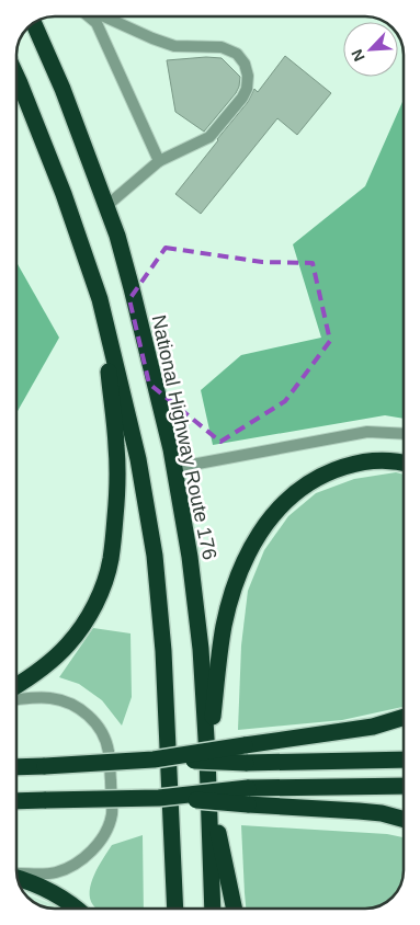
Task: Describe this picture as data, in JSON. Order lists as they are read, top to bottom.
{
  "streets": {
    "highway": ["National Highway Route 176"]
  },
  "north": "bottom left"
}
